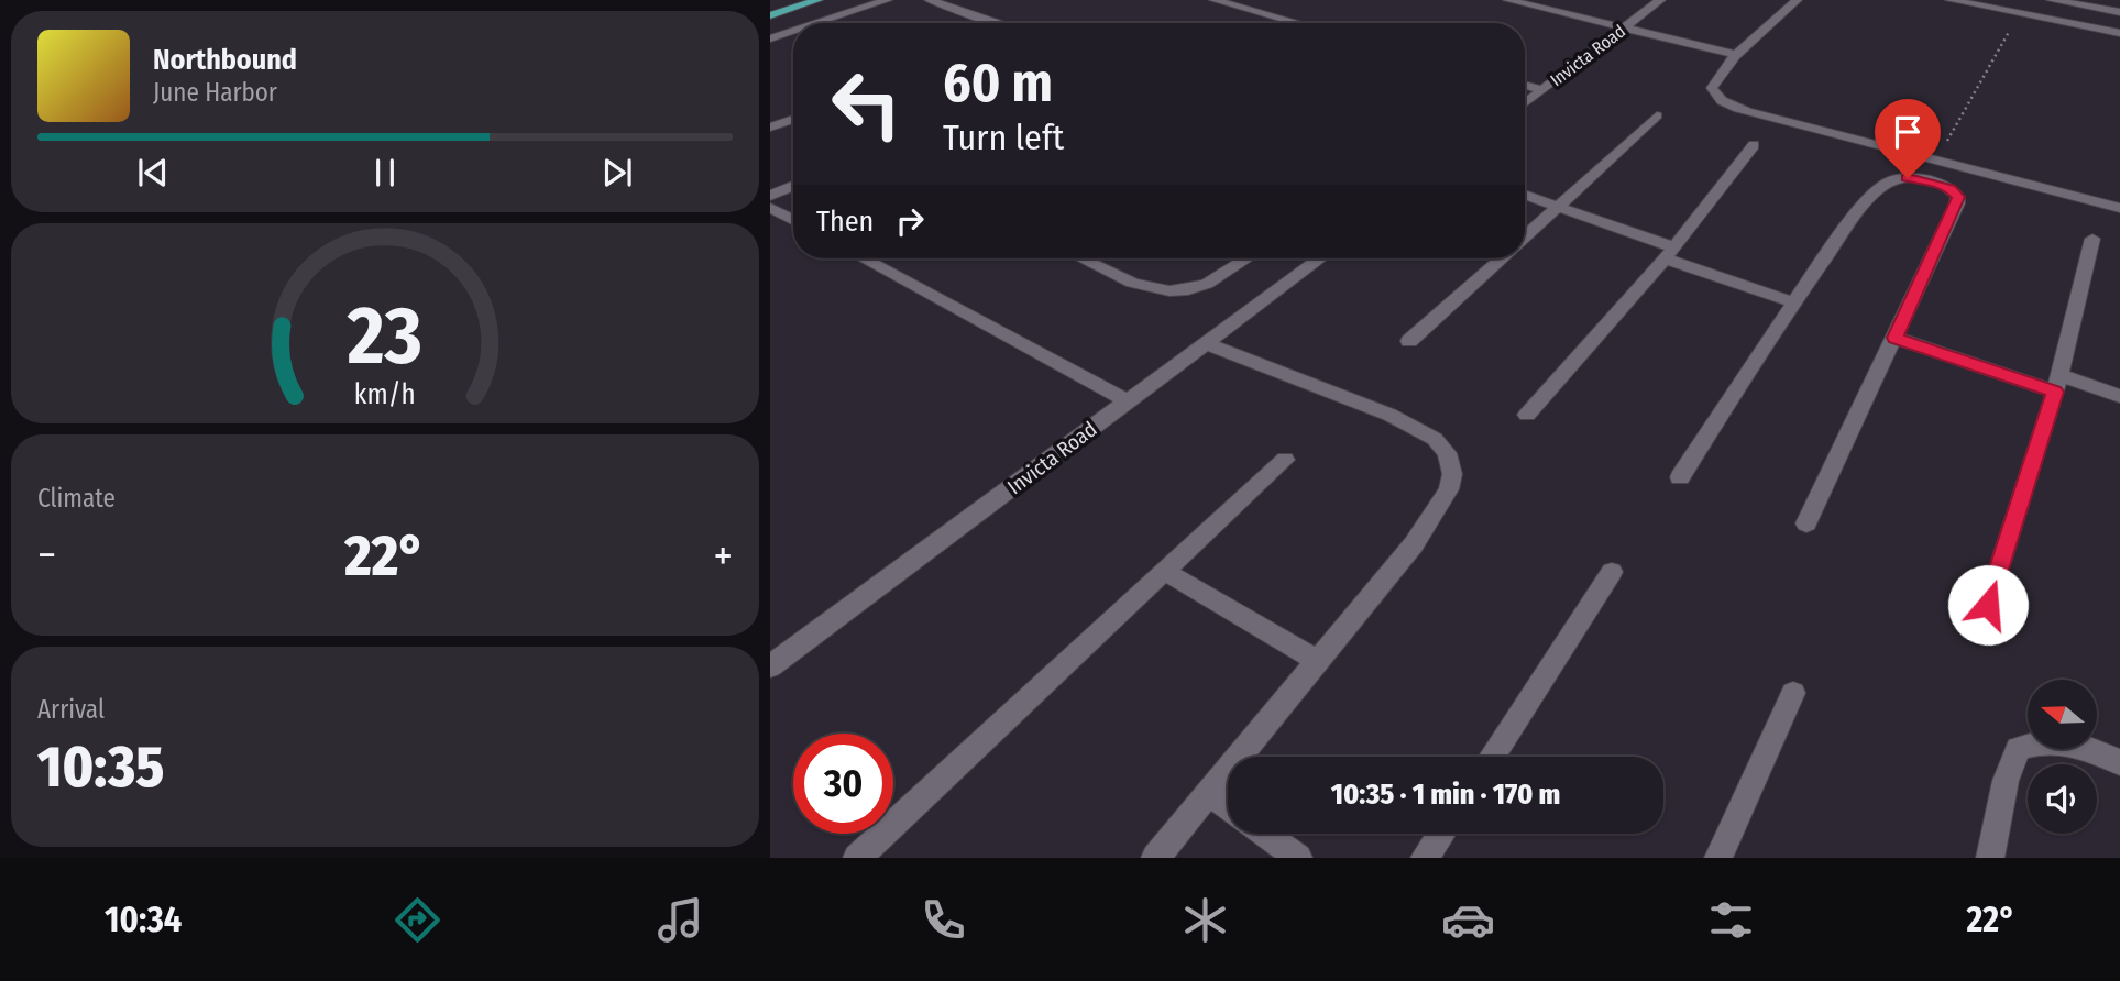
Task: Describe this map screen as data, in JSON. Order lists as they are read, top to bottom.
{
  "streets": {
    "street": ["Invicta Road"]
  },
  "north": "left",
  "page": {
    "turn": ["60 m", "Turn left"],
    "song": ["Northbound", "June Harbor"],
    "then": "Then",
    "tile": [
      "Climate",
      ["Arrival", "10:35"]
    ],
    "heat": ["−", "22°", "+"],
    "limit": "30",
    "trip": "10:35 · 1 min · 170 m",
    "tabs": ["10:34", "22°"],
    "gauge": ["23", "km/h"]
  }
}
